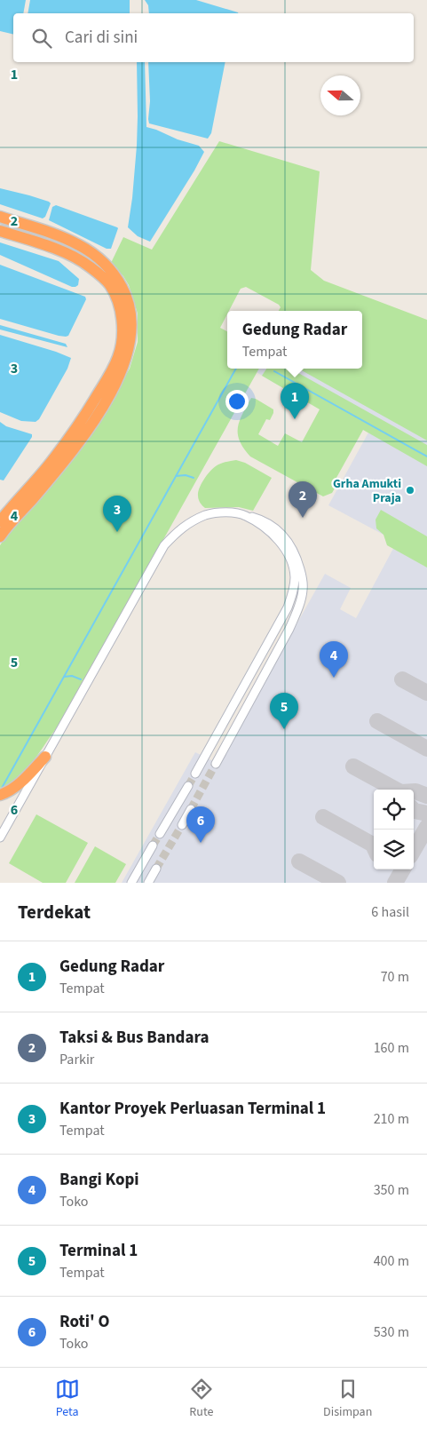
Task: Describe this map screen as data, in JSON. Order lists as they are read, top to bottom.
{
  "places": ["Grha Amukti Praja"],
  "north": "left",
  "page": {
    "search": "Cari di sini",
    "popup": ["Gedung Radar", "Tempat"],
    "pins": [
      "1",
      "2",
      "3",
      "4",
      "5",
      "6"
    ],
    "heading": ["Terdekat", "6 hasil"],
    "list": [
      {
        "mark": "1",
        "name": "Gedung Radar",
        "note": "Tempat",
        "value": "70 m"
      },
      {
        "mark": "2",
        "name": "Taksi & Bus Bandara",
        "note": "Parkir",
        "value": "160 m"
      },
      {
        "mark": "3",
        "name": "Kantor Proyek Perluasan Terminal 1",
        "note": "Tempat",
        "value": "210 m"
      },
      {
        "mark": "4",
        "name": "Bangi Kopi",
        "note": "Toko",
        "value": "350 m"
      },
      {
        "mark": "5",
        "name": "Terminal 1",
        "note": "Tempat",
        "value": "400 m"
      },
      {
        "mark": "6",
        "name": "Roti' O",
        "note": "Toko",
        "value": "530 m"
      }
    ],
    "nav": ["Peta", "Rute", "Disimpan"]
  },
  "grid": {
    "rows": [
      "1",
      "2",
      "3",
      "4",
      "5",
      "6"
    ]
  }
}
